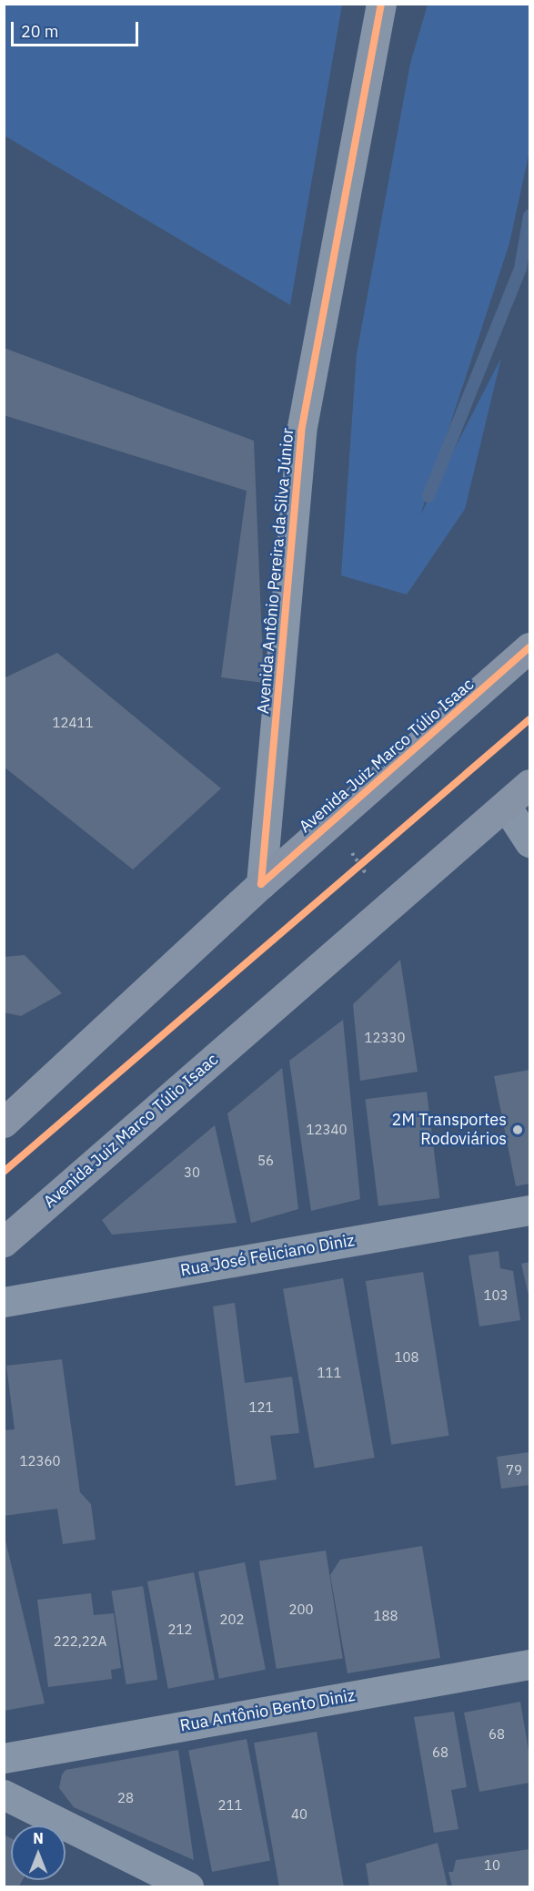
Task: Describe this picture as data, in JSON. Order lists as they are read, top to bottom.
{
  "streets": {
    "main road": ["Avenida Juiz Marco Túlio Isaac"],
    "street": ["Avenida Antônio Pereira da Silva Júnior", "Rua José Feliciano Diniz", "Rua Antônio Bento Diniz"]
  },
  "crossings": [
    ["Avenida Antônio Pereira da Silva Júnior", "Avenida Juiz Marco Túlio Isaac"]
  ],
  "places": ["2M Transportes Rodoviários"],
  "house_numbers": [
    "12411",
    "12330",
    "12340",
    "56",
    "30",
    "103",
    "108",
    "111",
    "121",
    "12360",
    "79",
    "200",
    "188",
    "202",
    "212",
    "222,22A",
    "68",
    "68",
    "28",
    "211",
    "40",
    "10"
  ],
  "scale_bar": "20 m",
  "north": "top"
}
